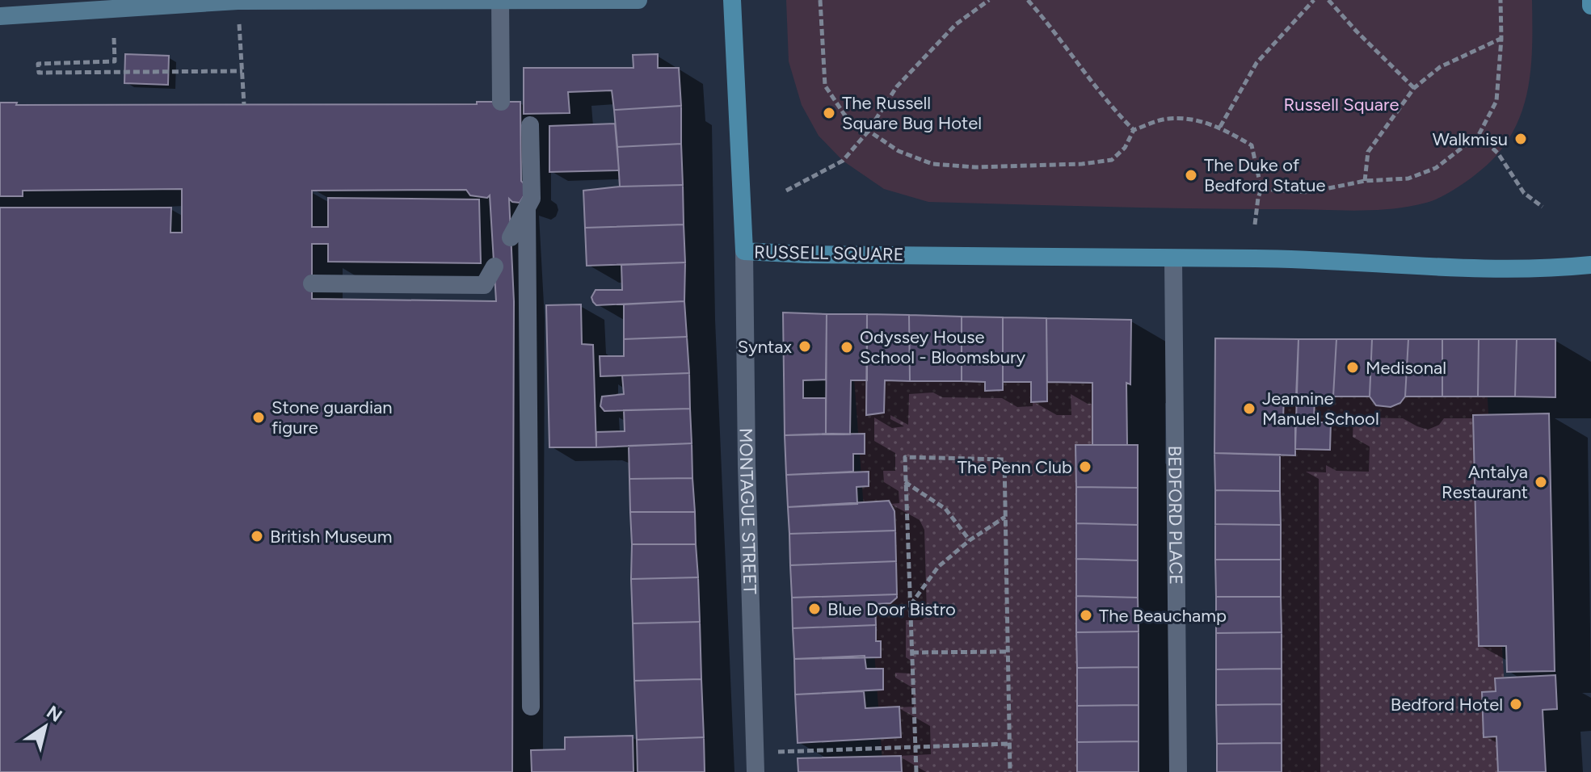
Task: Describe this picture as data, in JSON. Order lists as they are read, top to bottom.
{
  "streets": {
    "main road": ["RUSSELL SQUARE"],
    "street": ["MONTAGUE STREET", "BEDFORD PLACE"]
  },
  "crossings": [
    ["RUSSELL SQUARE", "MONTAGUE STREET"],
    ["RUSSELL SQUARE", "BEDFORD PLACE"]
  ],
  "parks": ["Russell Square"],
  "places": [
    "The Russell Square Bug Hotel",
    "Walkmisu",
    "The Duke of Bedford Statue",
    "Syntax",
    "Odyssey House School - Bloomsbury",
    "Medisonal",
    "Jeannine Manuel School",
    "Stone guardian figure",
    "The Penn Club",
    "Antalya Restaurant",
    "British Museum",
    "Blue Door Bistro",
    "The Beauchamp",
    "Bedford Hotel"
  ],
  "north": "top right"
}
